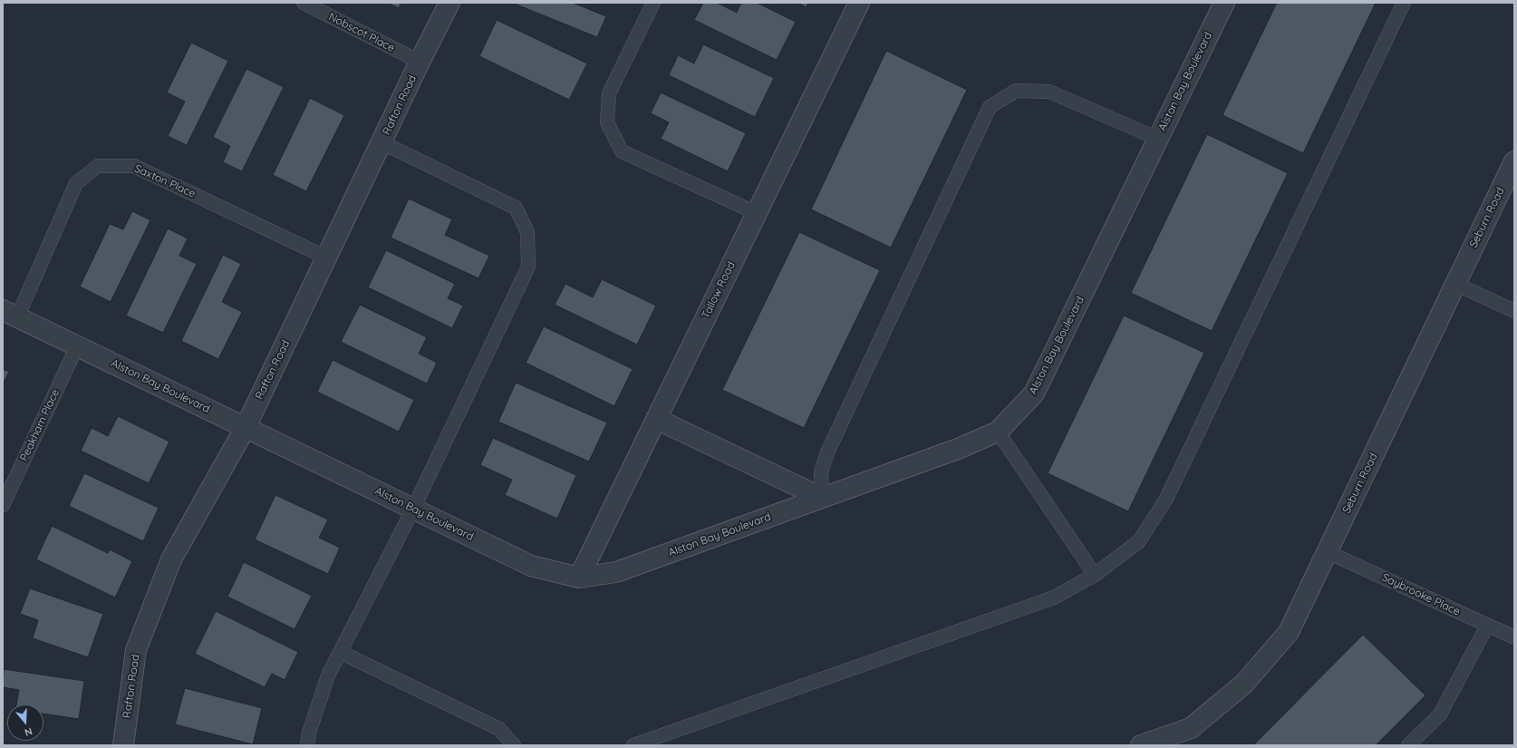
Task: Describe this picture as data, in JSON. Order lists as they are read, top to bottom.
{
  "streets": {
    "street": [
      "Alston Bay Boulevard",
      "Rafton Road",
      "Seburn Road",
      "Tallow Road"
    ],
    "lane": [
      "Nobscot Place",
      "Saxton Place",
      "Peakham Place",
      "Saybrooke Place"
    ]
  },
  "crossings": [
    ["Nobscot Place", "Rafton Road"],
    ["Alston Bay Boulevard", "Rafton Road"],
    ["Alston Bay Boulevard", "Saxton Place"],
    ["Alston Bay Boulevard", "Tallow Road"],
    ["Alston Bay Boulevard", "Peakham Place"],
    ["Rafton Road", "Saxton Place"],
    ["Seburn Road", "Saybrooke Place"]
  ],
  "north": "bottom"
}
